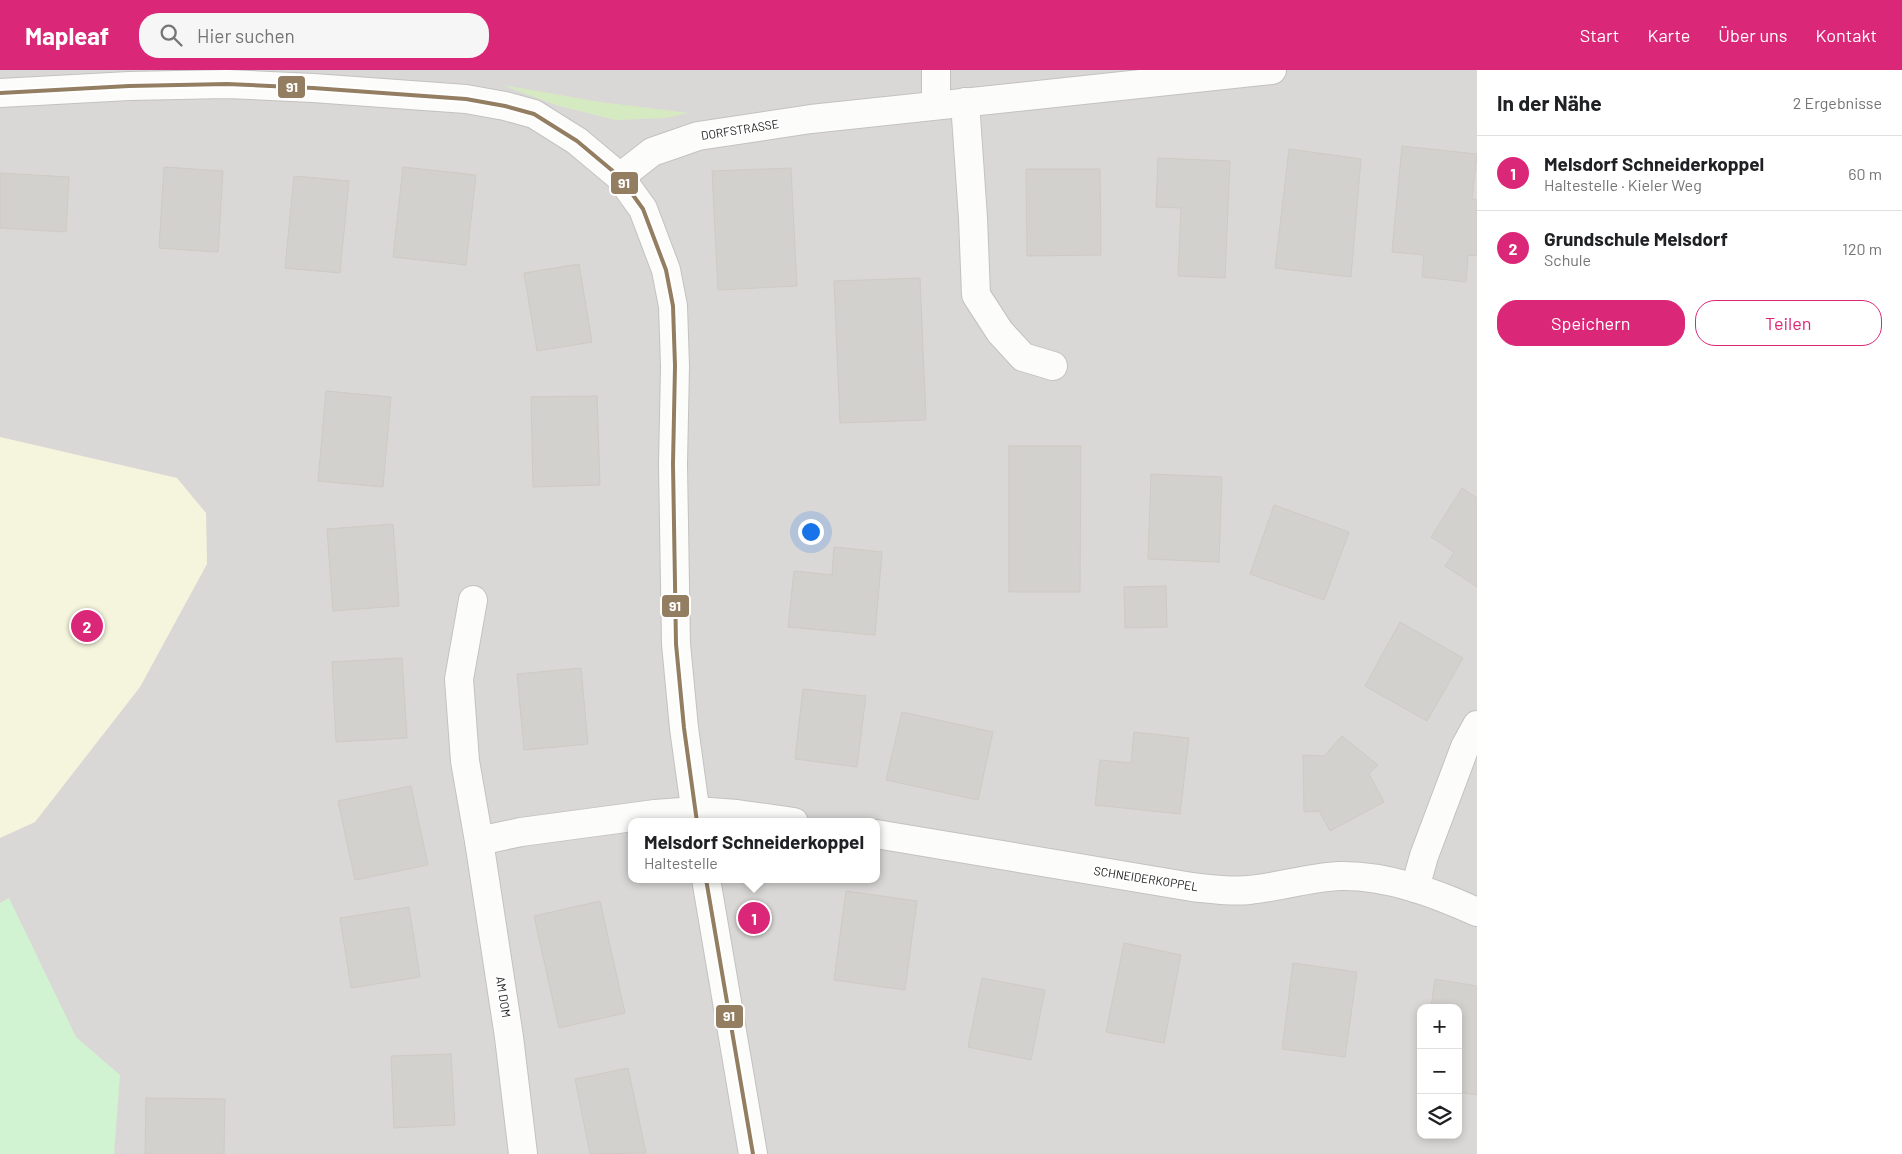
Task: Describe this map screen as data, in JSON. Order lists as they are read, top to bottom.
{
  "streets": {
    "street": ["DORFSTRASSE", "SCHNEIDERKOPPEL", "AM DOM"]
  },
  "lines": ["transit line 91"],
  "page": {
    "header": "Mapleaf",
    "search": "Hier suchen",
    "nav": [
      "Start",
      "Karte",
      "Über uns",
      "Kontakt"
    ],
    "heading": ["In der Nähe", "2 Ergebnisse"],
    "list": [
      {
        "mark": "1",
        "name": "Melsdorf Schneiderkoppel",
        "note": "Haltestelle · Kieler Weg",
        "value": "60 m"
      },
      {
        "mark": "2",
        "name": "Grundschule Melsdorf",
        "note": "Schule",
        "value": "120 m"
      }
    ],
    "buttons": ["Speichern", "Teilen"],
    "pins": ["2", "1"],
    "popup": ["Melsdorf Schneiderkoppel", "Haltestelle"],
    "map_buttons": ["+", "−"]
  }
}
